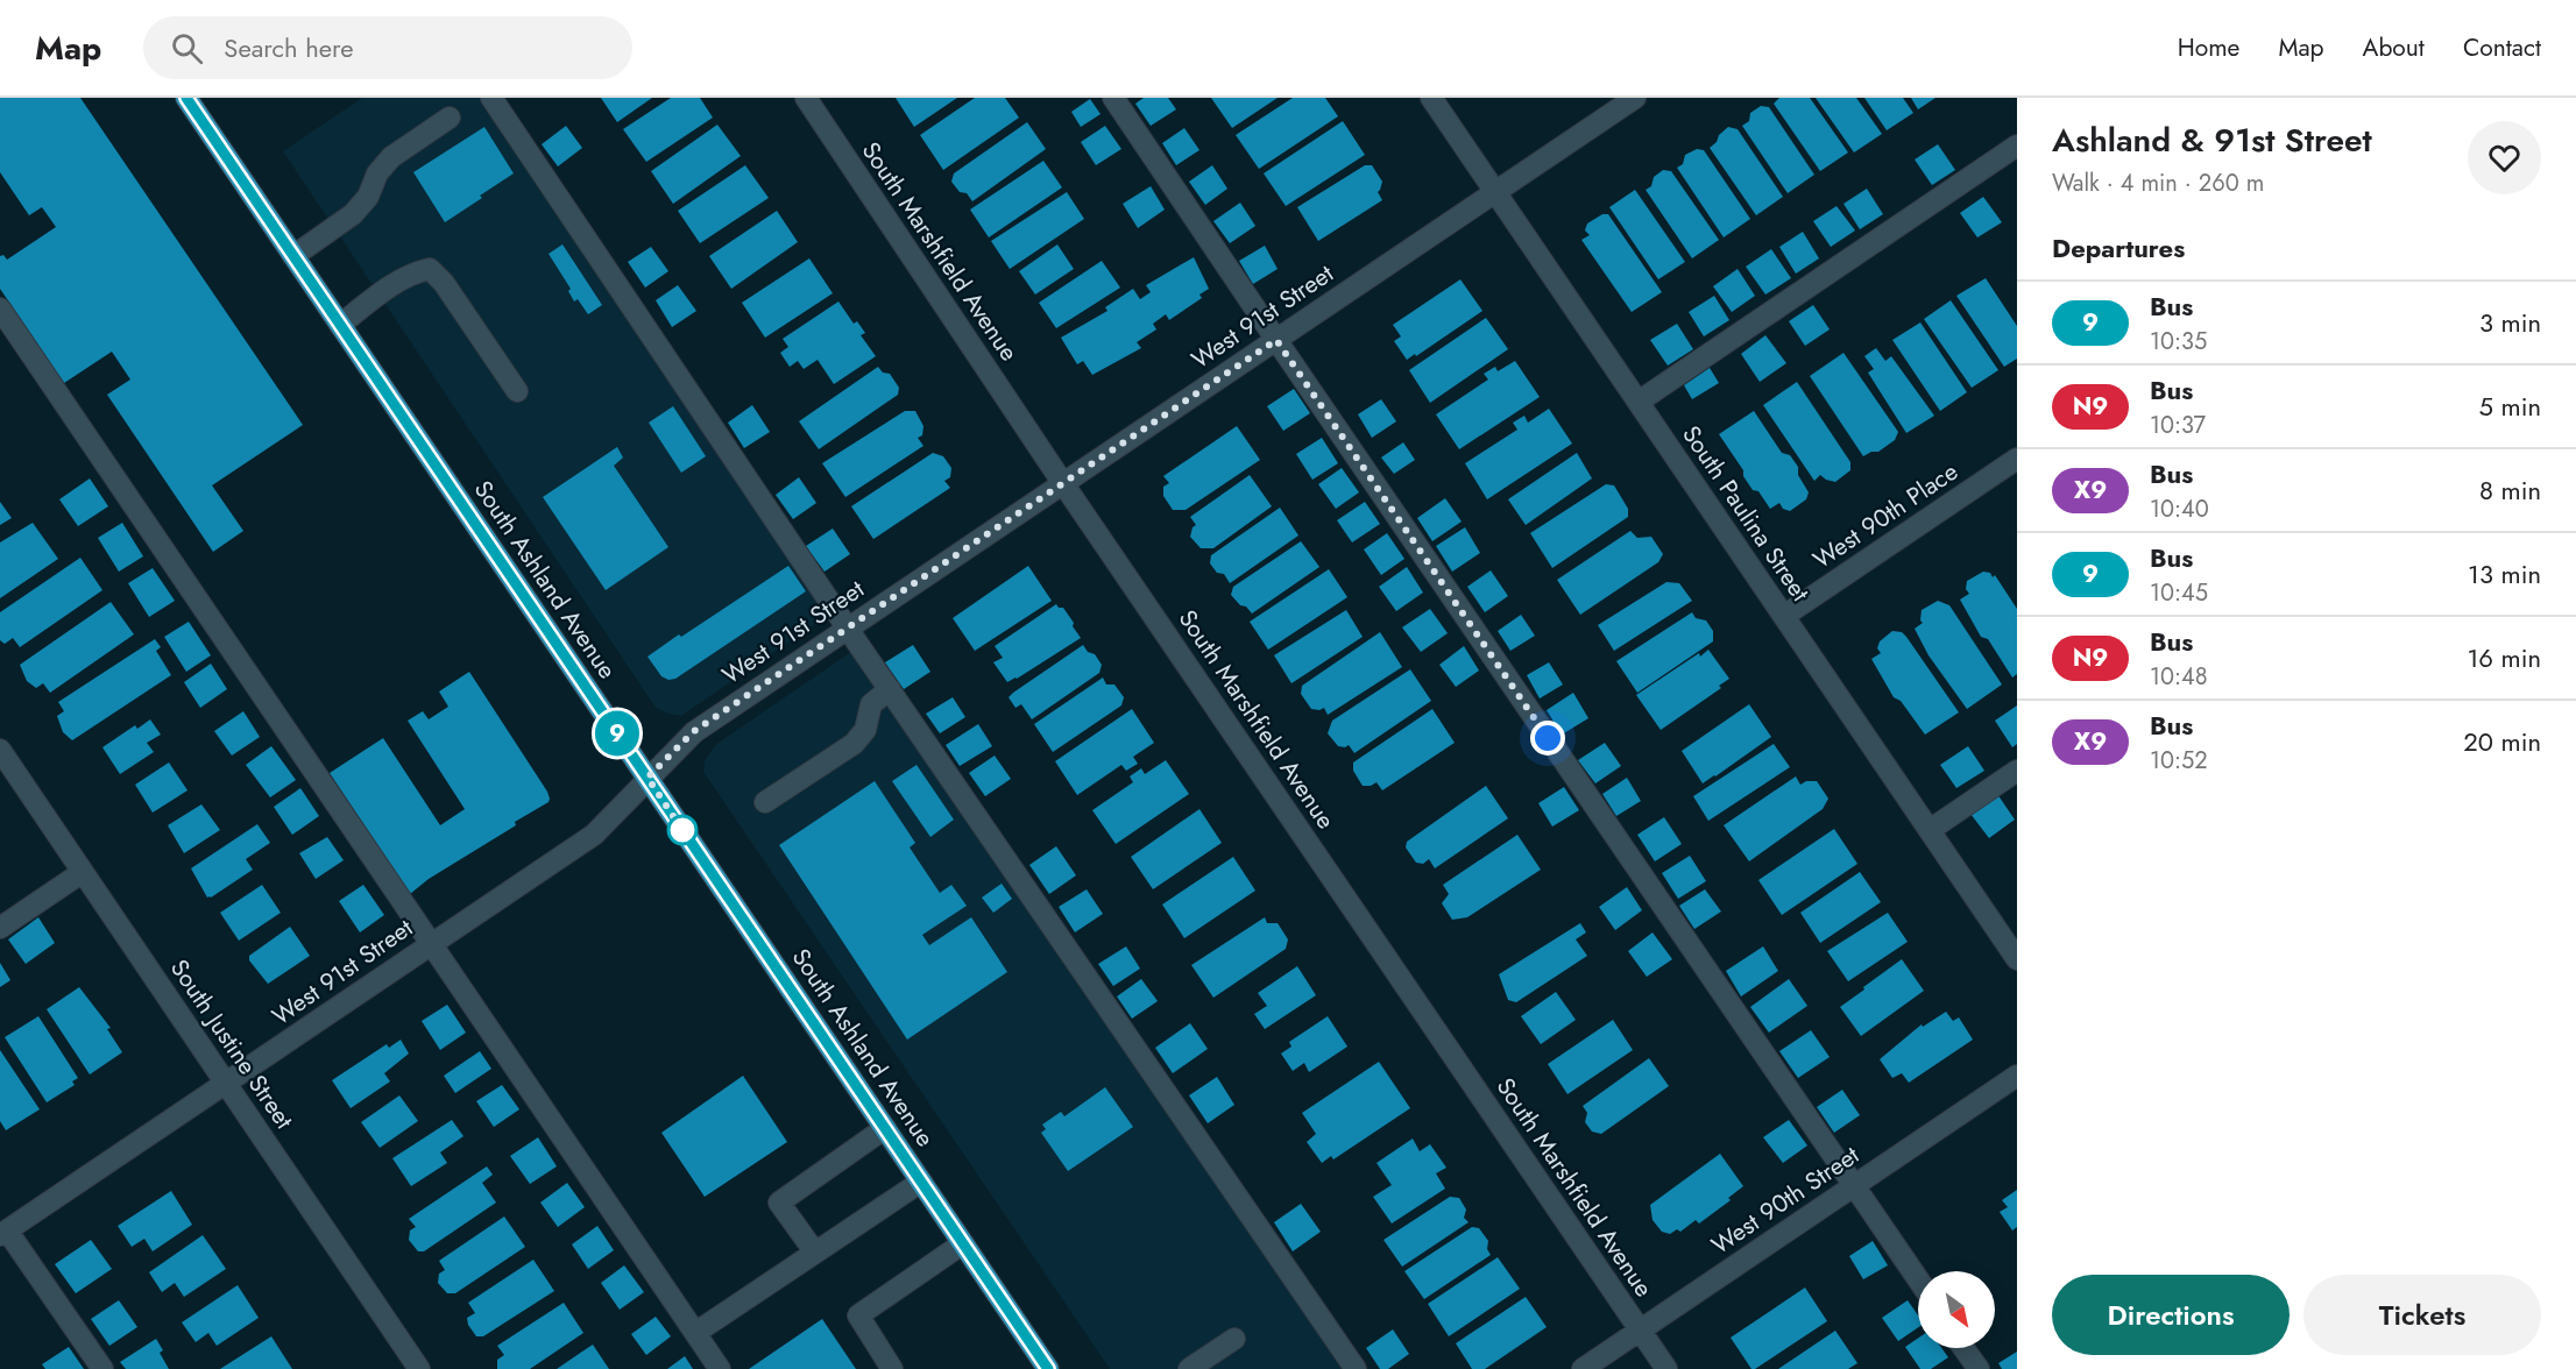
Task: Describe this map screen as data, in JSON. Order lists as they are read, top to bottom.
{
  "streets": {
    "main road": ["South Ashland Avenue"],
    "street": [
      "South Marshfield Avenue",
      "West 91st Street",
      "South Paulina Street",
      "West 90th Place",
      "South Justine Street",
      "West 90th Street"
    ]
  },
  "crossings": [
    ["South Marshfield Avenue", "West 91st Street"],
    ["South Marshfield Avenue", "West 90th Street"],
    ["West 91st Street", "South Paulina Street"],
    ["West 91st Street", "South Ashland Avenue"],
    ["West 91st Street", "South Justine Street"],
    ["South Paulina Street", "West 90th Place"]
  ],
  "lines": ["bus line 9"],
  "north": "bottom right",
  "page": {
    "header": "Map",
    "search": "Search here",
    "nav": [
      "Home",
      "Map",
      "About",
      "Contact"
    ],
    "on_map": "9",
    "heading": [
      ["Ashland & 91st Street", "Walk · 4 min · 260 m"],
      "Departures"
    ],
    "list": [
      {
        "mark": "9",
        "name": "Bus",
        "note": "10:35",
        "value": "3 min"
      },
      {
        "mark": "N9",
        "name": "Bus",
        "note": "10:37",
        "value": "5 min"
      },
      {
        "mark": "X9",
        "name": "Bus",
        "note": "10:40",
        "value": "8 min"
      },
      {
        "mark": "9",
        "name": "Bus",
        "note": "10:45",
        "value": "13 min"
      },
      {
        "mark": "N9",
        "name": "Bus",
        "note": "10:48",
        "value": "16 min"
      },
      {
        "mark": "X9",
        "name": "Bus",
        "note": "10:52",
        "value": "20 min"
      }
    ],
    "buttons": ["Directions", "Tickets"]
  }
}
